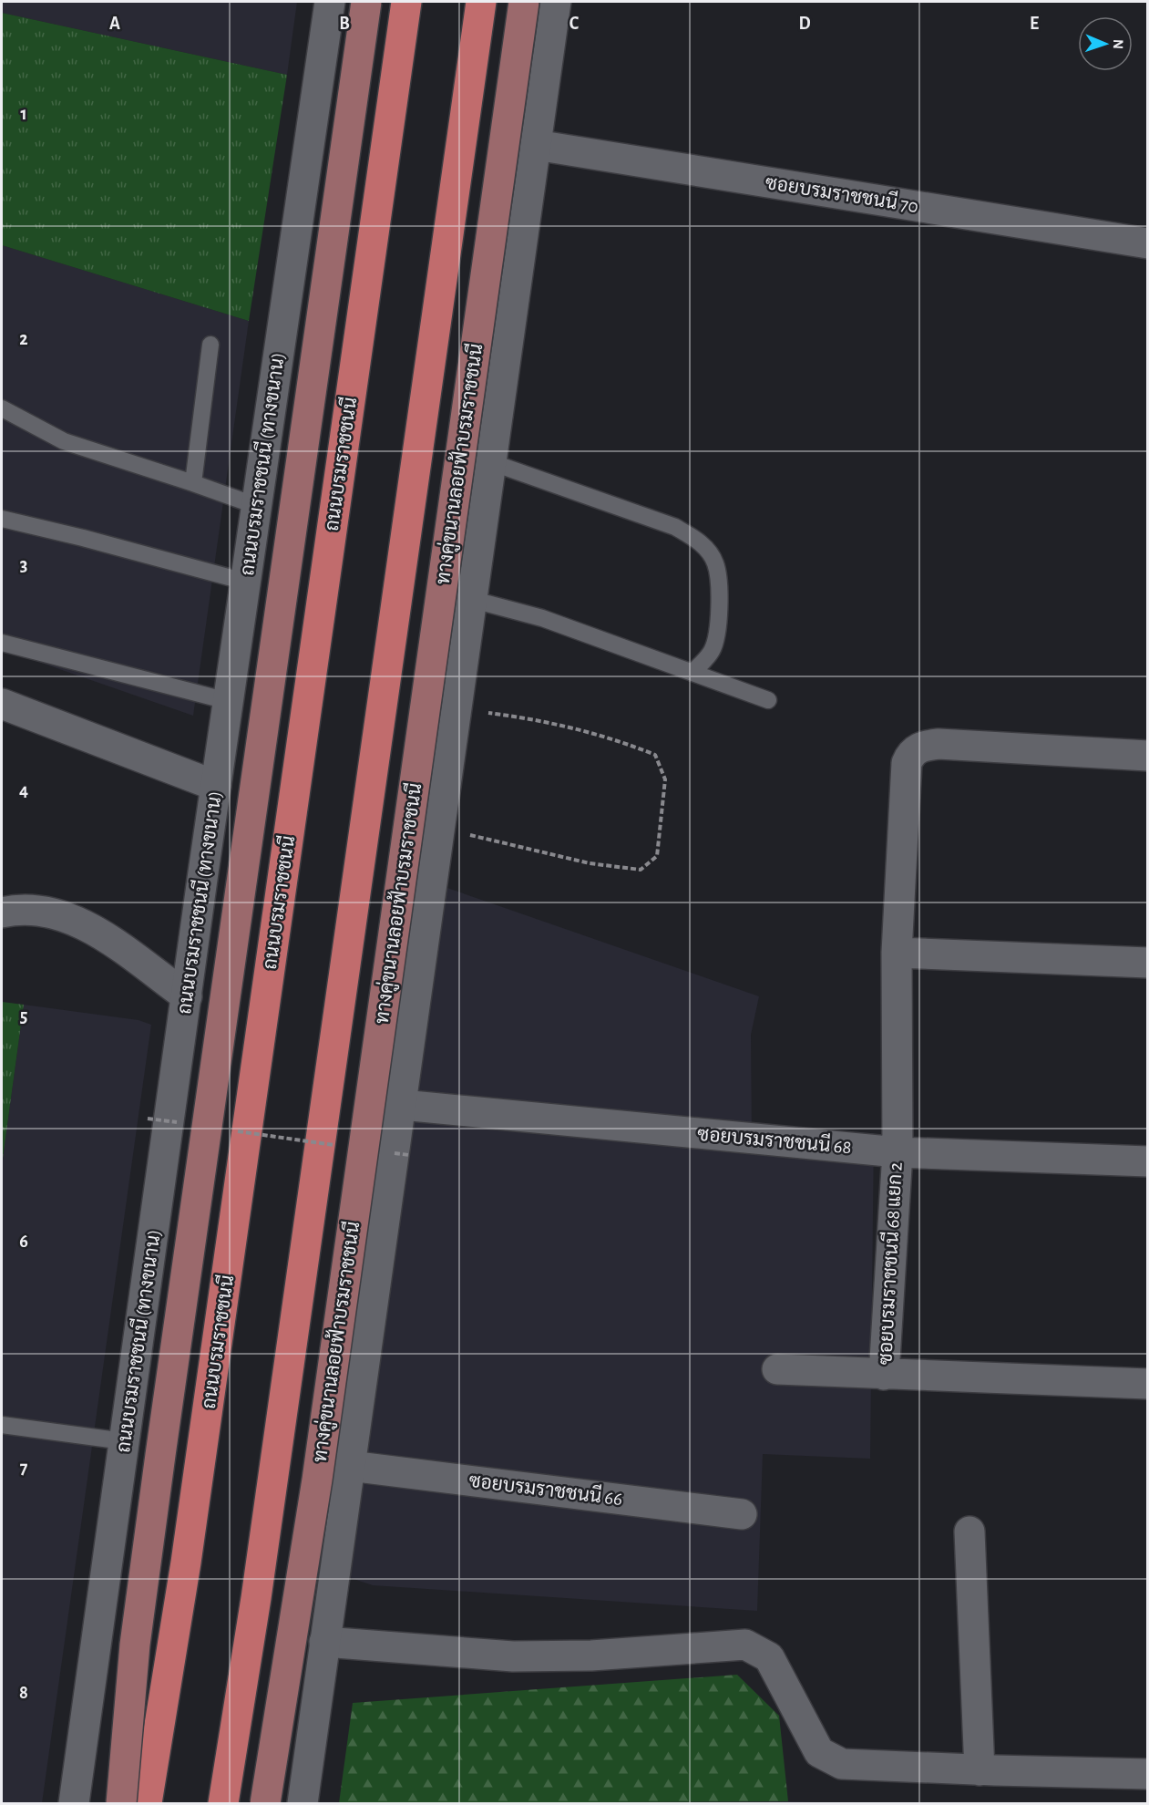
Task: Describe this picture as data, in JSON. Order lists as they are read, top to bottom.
{
  "streets": {
    "highway": ["ถนนบรมราชชนนี"],
    "main road": ["ทางคู่ขนานลอยฟ้าบรมราชชนนี"],
    "street": [
      "ซอยบรมราชชนนี 70",
      "ถนนบรมราชชนนี (ทางขนาน)",
      "ซอยบรมราชชนนี 68",
      "ซอยบรมราชชนนี 68 แยก 2",
      "ซอยบรมราชชนนี 66"
    ]
  },
  "crossings": [
    ["ซอยบรมราชชนนี 68", "ซอยบรมราชชนนี 68 แยก 2"]
  ],
  "north": "right",
  "grid": {
    "columns": [
      "A",
      "B",
      "C",
      "D",
      "E"
    ],
    "rows": [
      "1",
      "2",
      "3",
      "4",
      "5",
      "6",
      "7",
      "8"
    ]
  }
}
